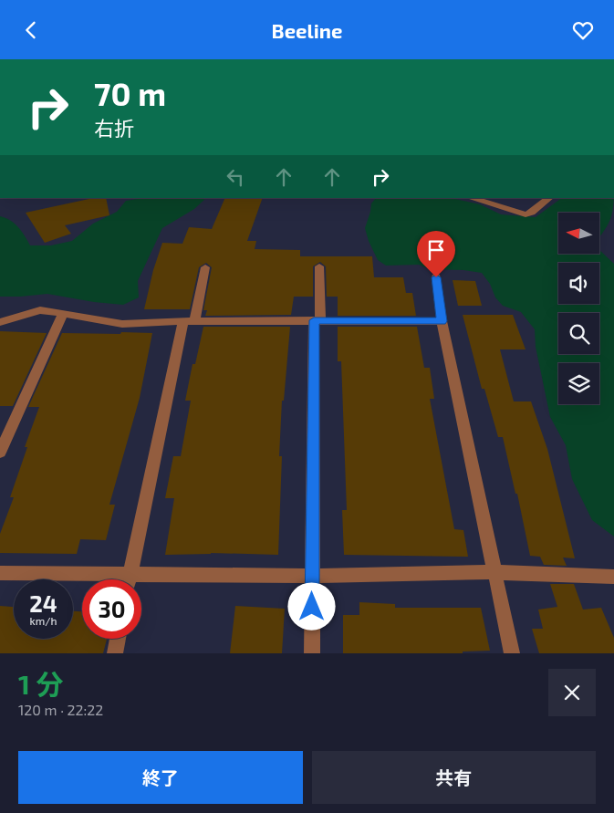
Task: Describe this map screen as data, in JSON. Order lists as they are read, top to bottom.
{
  "north": "left",
  "page": {
    "header": "Beeline",
    "turn": ["70 m", "右折"],
    "speed": "24 km/h",
    "limit": "30",
    "heading": ["1 分", "120 m · 22:22"],
    "buttons": ["終了", "共有"]
  }
}
